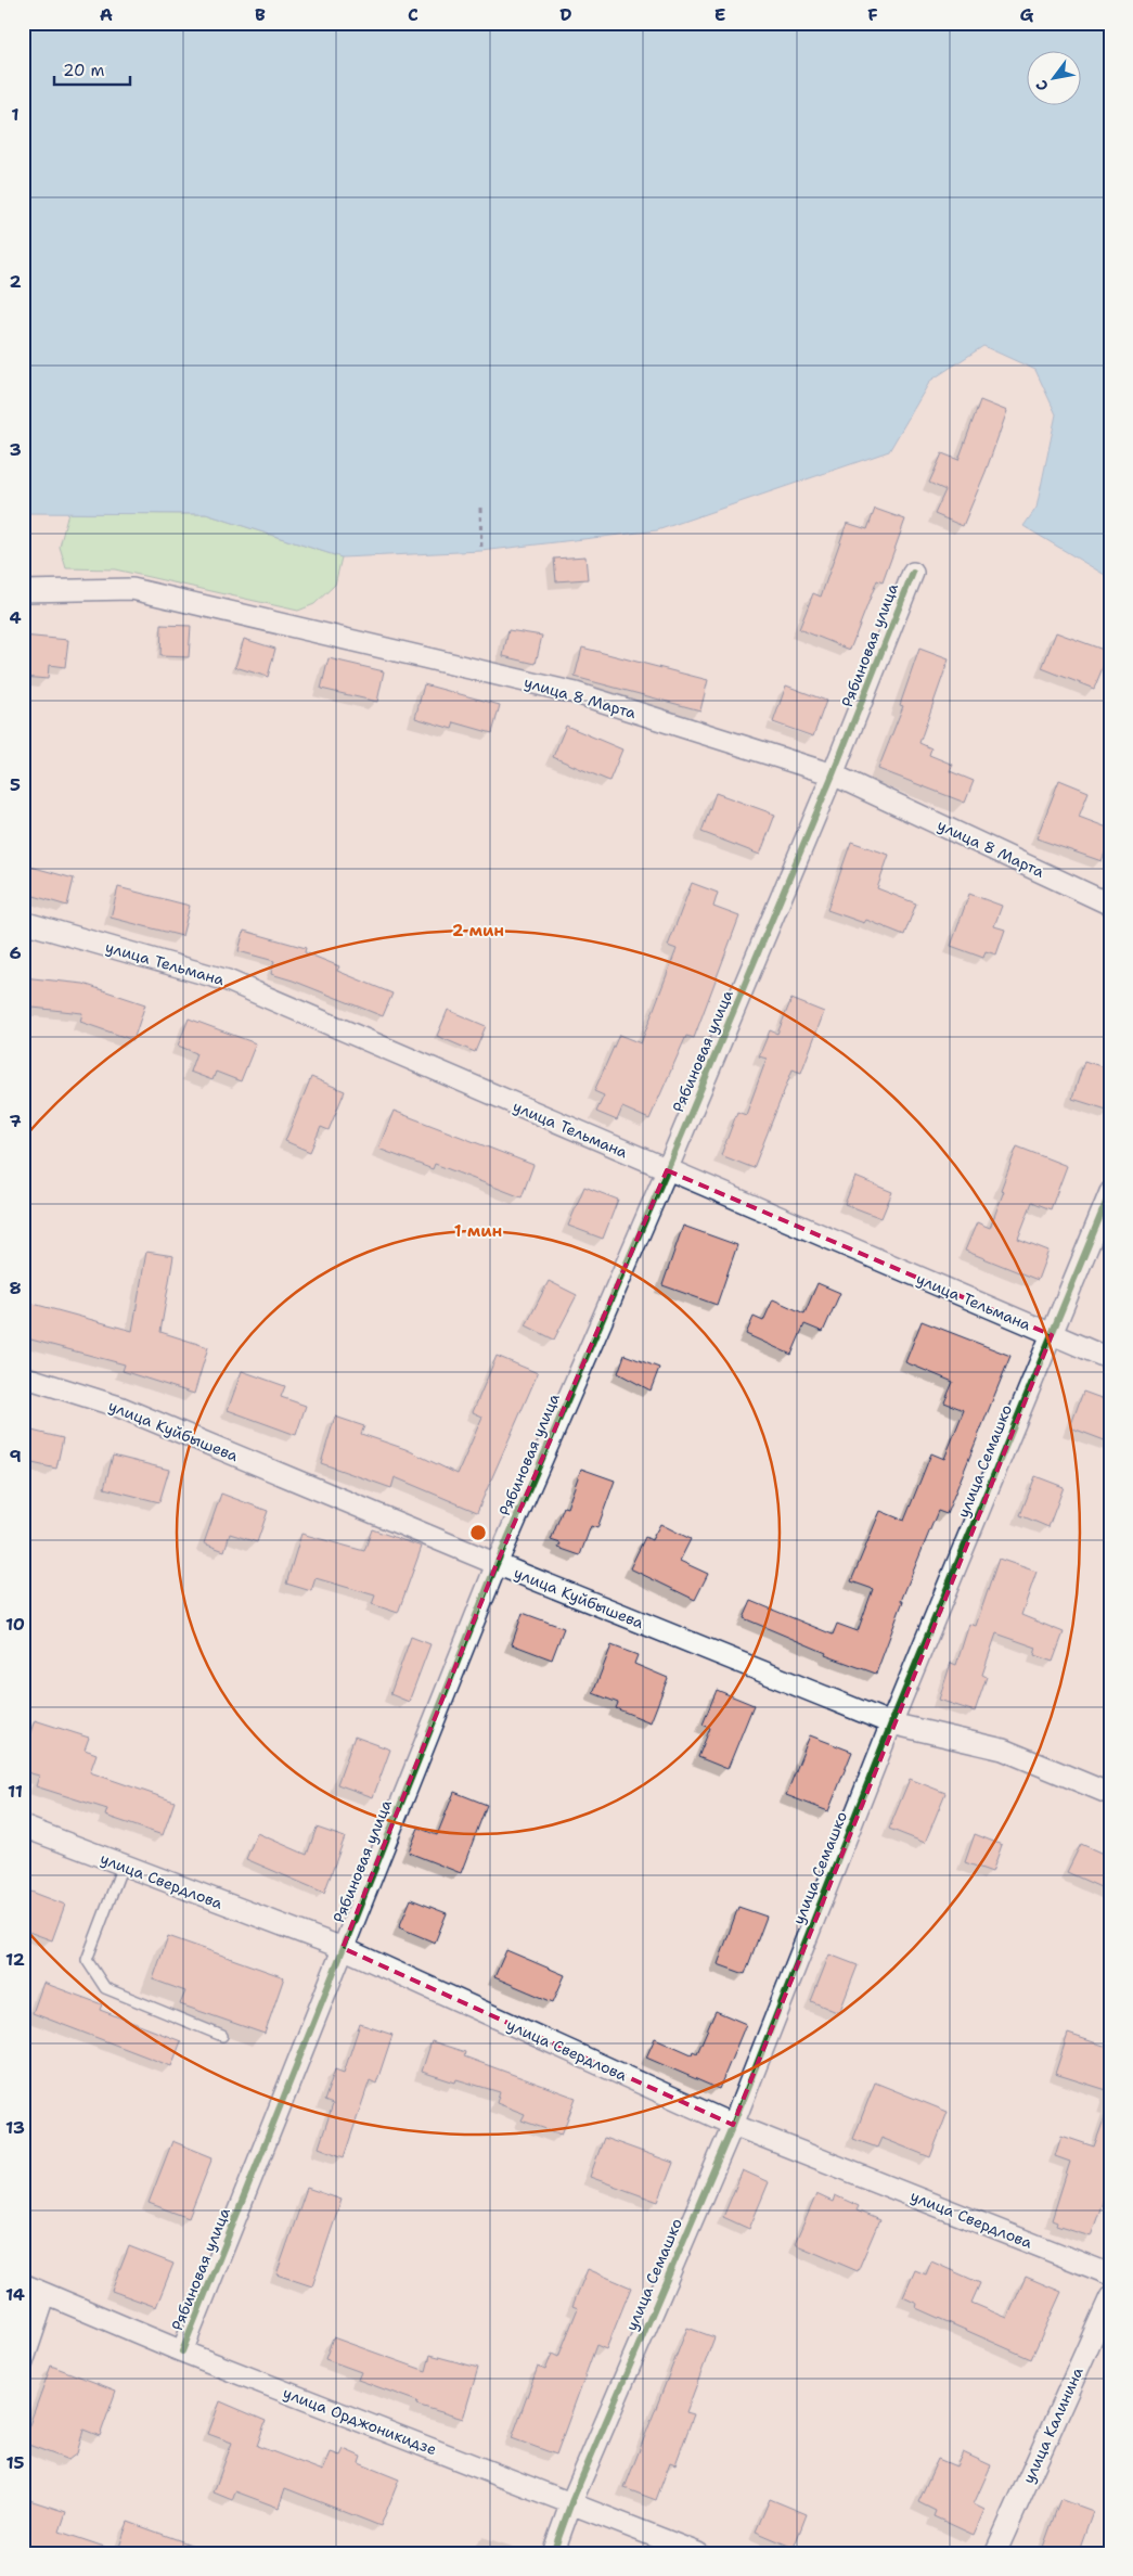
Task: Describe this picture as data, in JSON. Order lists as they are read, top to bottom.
{
  "streets": {
    "street": [
      "Рябиновая улица",
      "улица 8 Марта",
      "улица Тельмана",
      "улица Куйбышева",
      "улица Семашко",
      "улица Свердлова",
      "улица Орджоникидзе",
      "улица Калинина"
    ]
  },
  "crossings": [
    ["Рябиновая улица", "улица 8 Марта"],
    ["Рябиновая улица", "улица Тельмана"],
    ["Рябиновая улица", "улица Куйбышева"],
    ["Рябиновая улица", "улица Свердлова"],
    ["Рябиновая улица", "улица Орджоникидзе"],
    ["улица Тельмана", "улица Семашко"],
    ["улица Куйбышева", "улица Семашко"],
    ["улица Семашко", "улица Свердлова"],
    ["улица Семашко", "улица Орджоникидзе"]
  ],
  "scale_bar": "20 m",
  "north": "bottom left",
  "grid": {
    "columns": [
      "A",
      "B",
      "C",
      "D",
      "E",
      "F",
      "G"
    ],
    "rows": [
      "1",
      "2",
      "3",
      "4",
      "5",
      "6",
      "7",
      "8",
      "9",
      "10",
      "11",
      "12",
      "13",
      "14",
      "15"
    ]
  },
  "rings": ["2 мин", "1 мин"]
}
